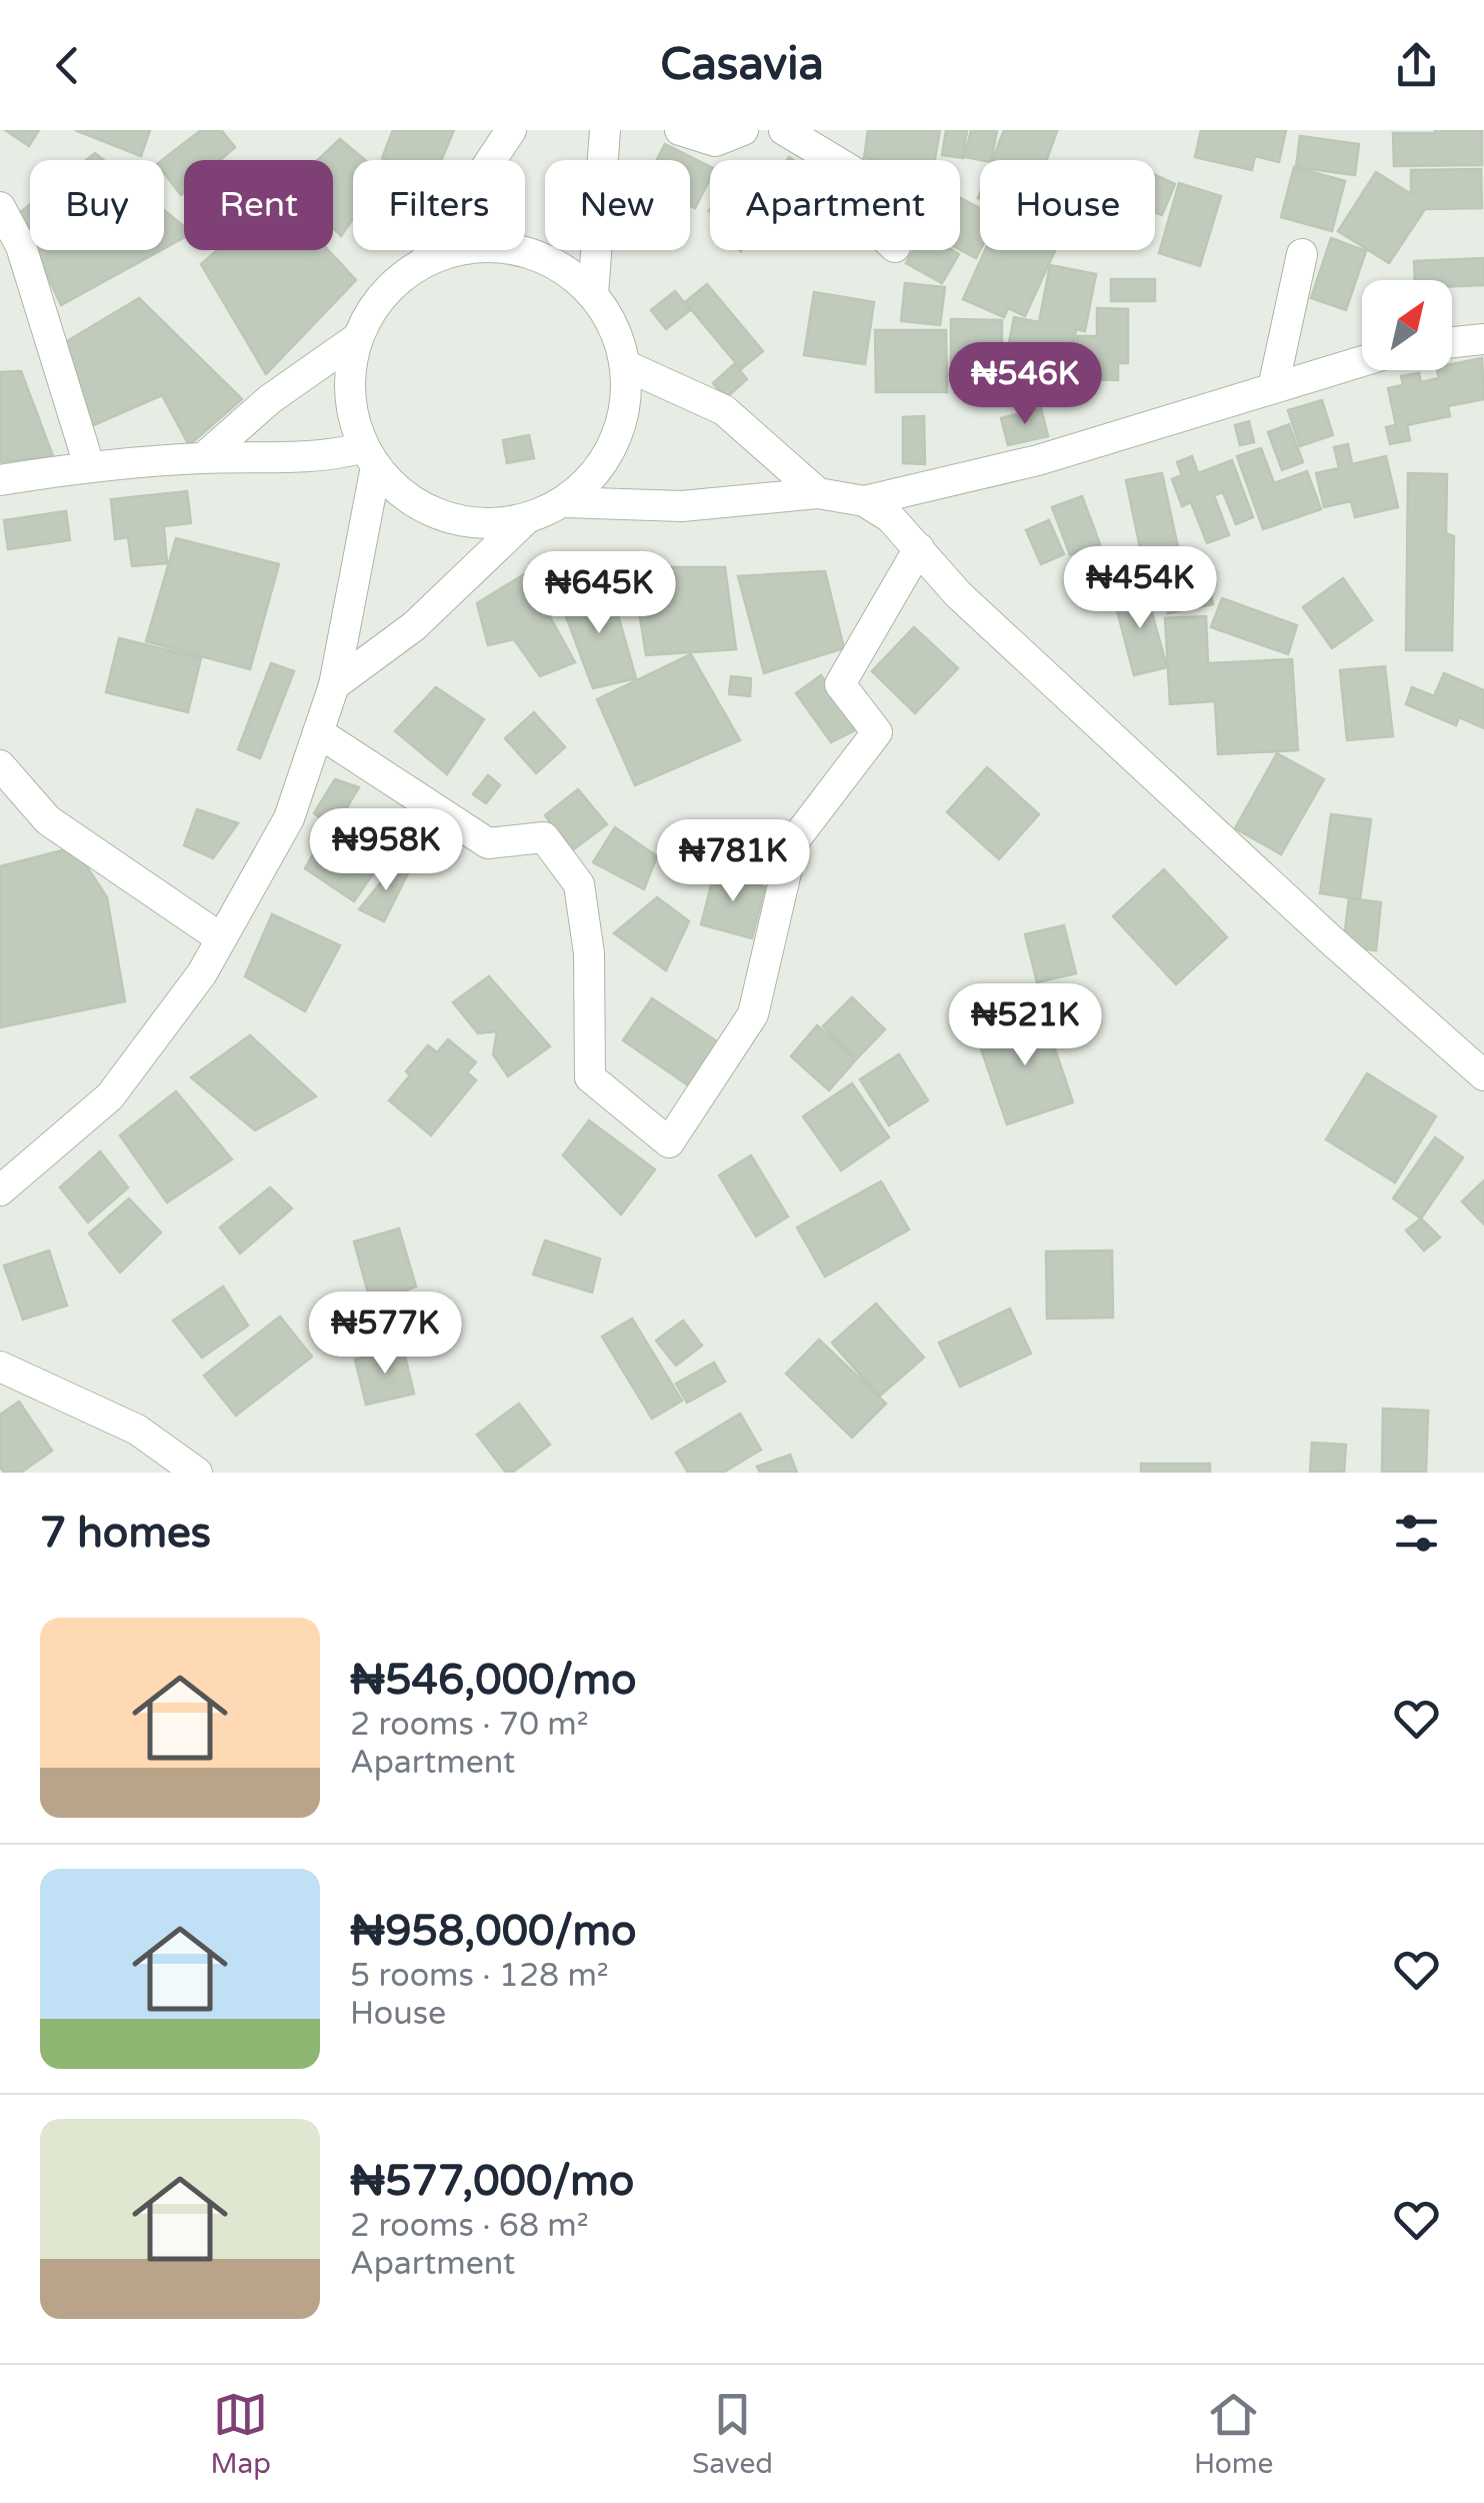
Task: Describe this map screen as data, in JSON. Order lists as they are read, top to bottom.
{
  "north": "top right",
  "page": {
    "header": "Casavia",
    "chip": [
      "Buy",
      "Rent",
      "Filters",
      "New",
      "Apartment",
      "House"
    ],
    "price": [
      "₦546K",
      "₦454K",
      "₦645K",
      "₦958K",
      "₦781K",
      "₦521K",
      "₦577K"
    ],
    "heading": "7 homes",
    "list": [
      {
        "name": "₦546,000/mo",
        "note": "2 rooms · 70 m² · Apartment"
      },
      {
        "name": "₦958,000/mo",
        "note": "5 rooms · 128 m² · House"
      },
      {
        "name": "₦577,000/mo",
        "note": "2 rooms · 68 m² · Apartment"
      }
    ],
    "tabs": ["Map", "Saved", "Home"]
  }
}
